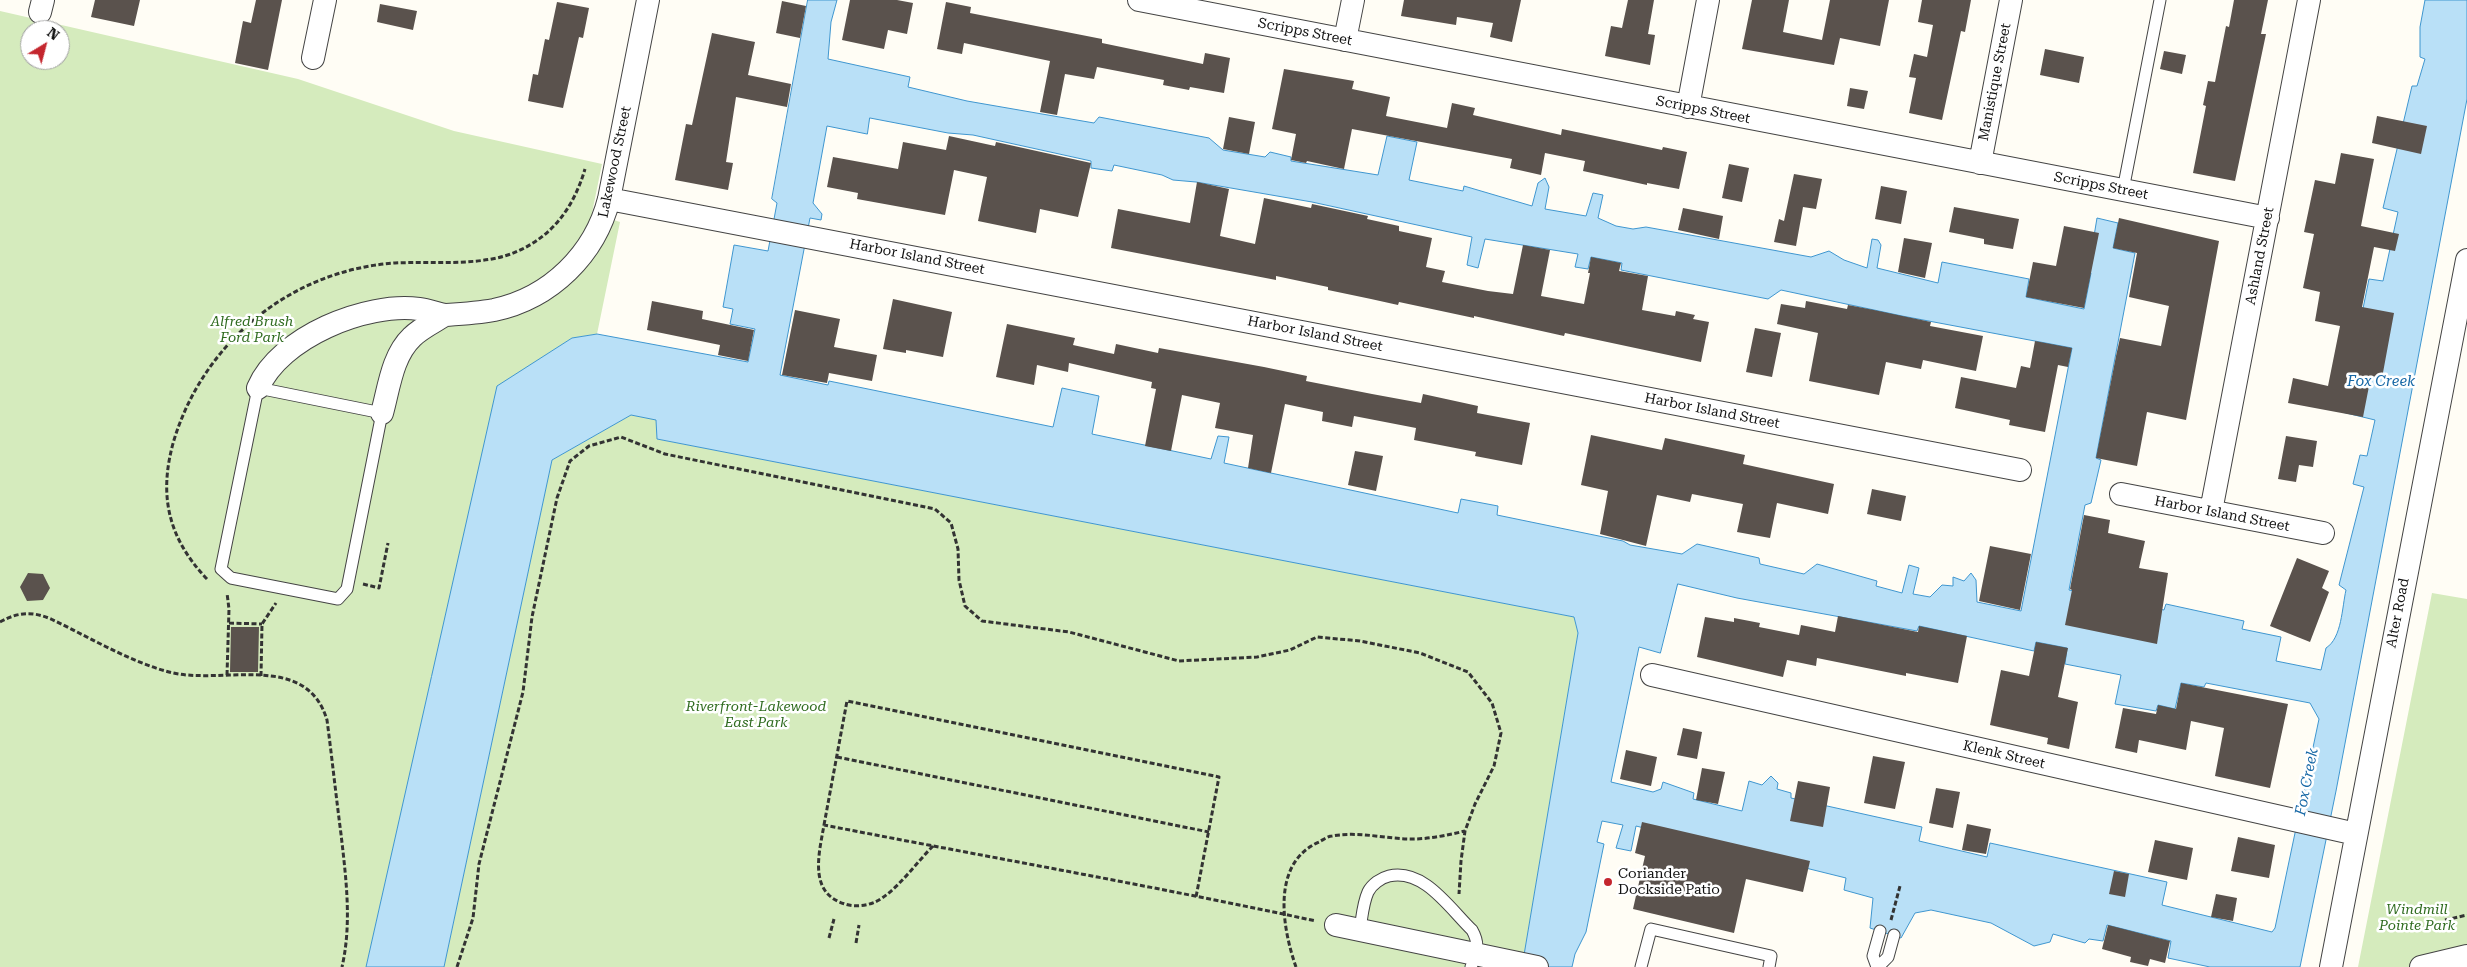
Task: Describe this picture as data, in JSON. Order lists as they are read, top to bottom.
{
  "streets": {
    "street": [
      "Scripps Street",
      "Manistique Street",
      "Lakewood Street",
      "Ashland Street",
      "Harbor Island Street",
      "Alter Road",
      "Klenk Street"
    ]
  },
  "crossings": [
    ["Scripps Street", "Manistique Street"],
    ["Scripps Street", "Ashland Street"],
    ["Lakewood Street", "Harbor Island Street"],
    ["Ashland Street", "Harbor Island Street"],
    ["Alter Road", "Klenk Street"]
  ],
  "water": ["Fox Creek"],
  "parks": ["Alfred Brush Ford Park", "Riverfront-Lakewood East Park", "Windmill Pointe Park"],
  "places": ["Coriander Dockside Patio"],
  "north": "top right"
}
